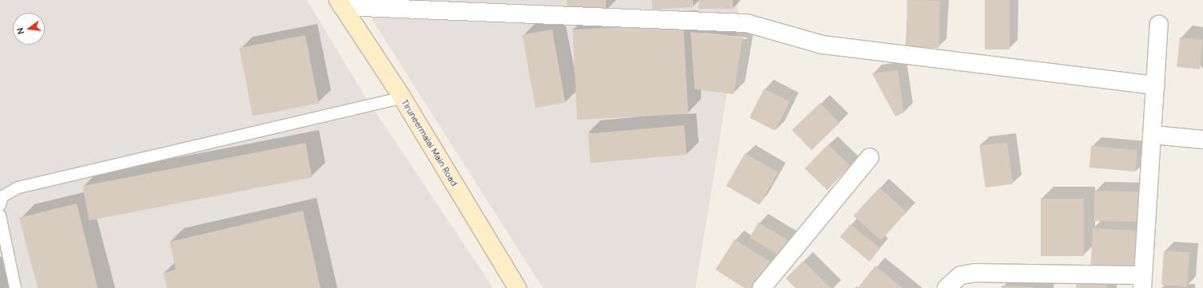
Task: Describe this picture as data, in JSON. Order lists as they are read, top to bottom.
{
  "streets": {
    "main road": ["Tiruneermalai Main Road"]
  },
  "north": "left"
}
